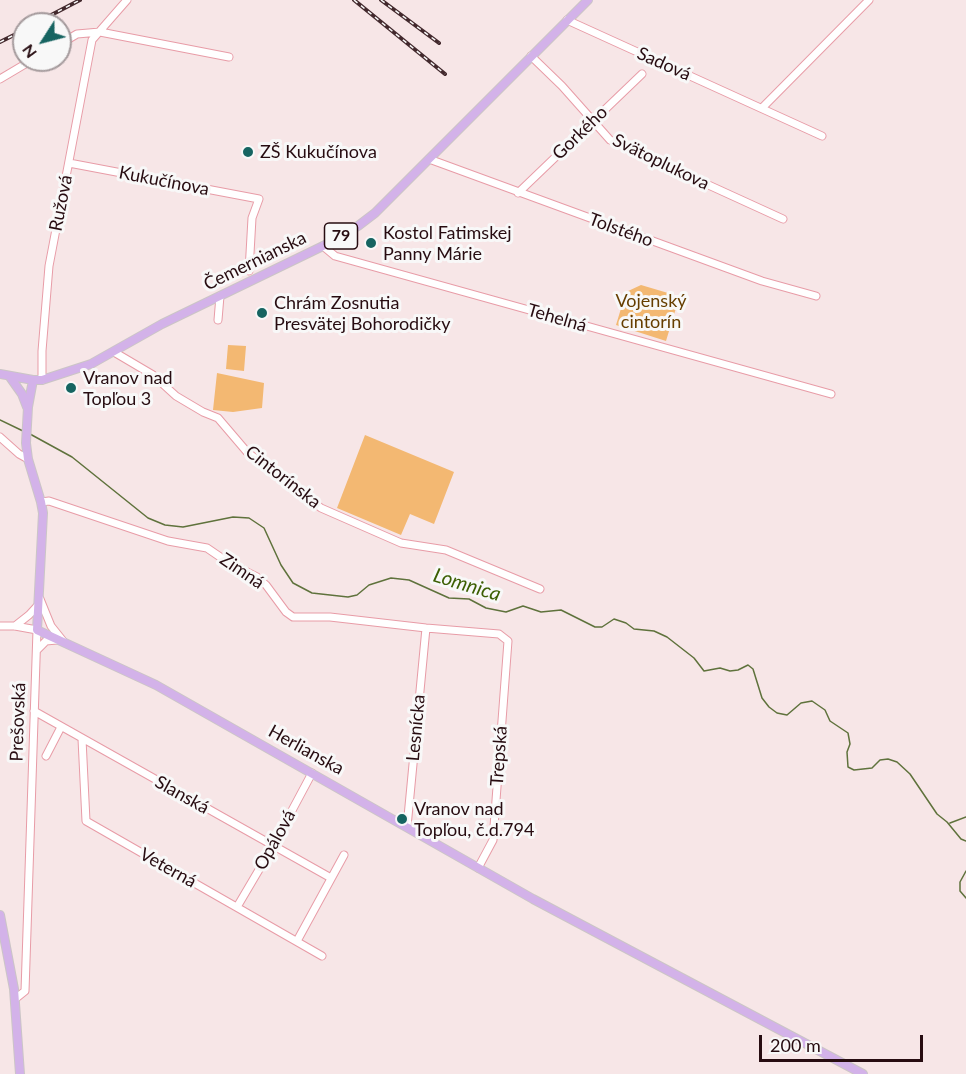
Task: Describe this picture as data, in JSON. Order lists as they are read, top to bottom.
{
  "streets": {
    "main road": [
      "79",
      "Čemernianska",
      "Prešovská",
      "Herlianska"
    ],
    "street": [
      "Sadová",
      "Gorkého",
      "Svätoplukova",
      "Kukučínova",
      "Ružová",
      "Tolstého",
      "Tehelná",
      "Cintorínska",
      "Zimná",
      "Lesnícka",
      "Trepská",
      "Slanská",
      "Opálová",
      "Veterná"
    ]
  },
  "crossings": [
    ["Sadová", "Čemernianska"],
    ["Gorkého", "Svätoplukova"],
    ["Gorkého", "Tolstého"],
    ["Svätoplukova", "Čemernianska"],
    ["Kukučínova", "Ružová"],
    ["Ružová", "Čemernianska"],
    ["Ružová", "Prešovská"],
    ["Tolstého", "Čemernianska"],
    ["Čemernianska", "Tehelná"],
    ["Čemernianska", "Cintorínska"],
    ["Čemernianska", "Prešovská"],
    ["Zimná", "Prešovská"],
    ["Zimná", "Lesnícka"],
    ["Zimná", "Trepská"],
    ["Prešovská", "Herlianska"],
    ["Prešovská", "Slanská"],
    ["Lesnícka", "Herlianska"],
    ["Herlianska", "Trepská"],
    ["Herlianska", "Opálová"],
    ["Slanská", "Opálová"],
    ["Slanská", "Veterná"],
    ["Opálová", "Veterná"]
  ],
  "water": ["Lomnica"],
  "parks": ["Vojenský cintorín"],
  "places": [
    "ZŠ Kukučínova",
    "Kostol Fatimskej Panny Márie",
    "Chrám Zosnutia Presvätej Bohorodičky",
    "Vranov nad Topľou 3",
    "Vranov nad Topľou, č.d.794"
  ],
  "scale_bar": "200 m",
  "north": "bottom left"
}
